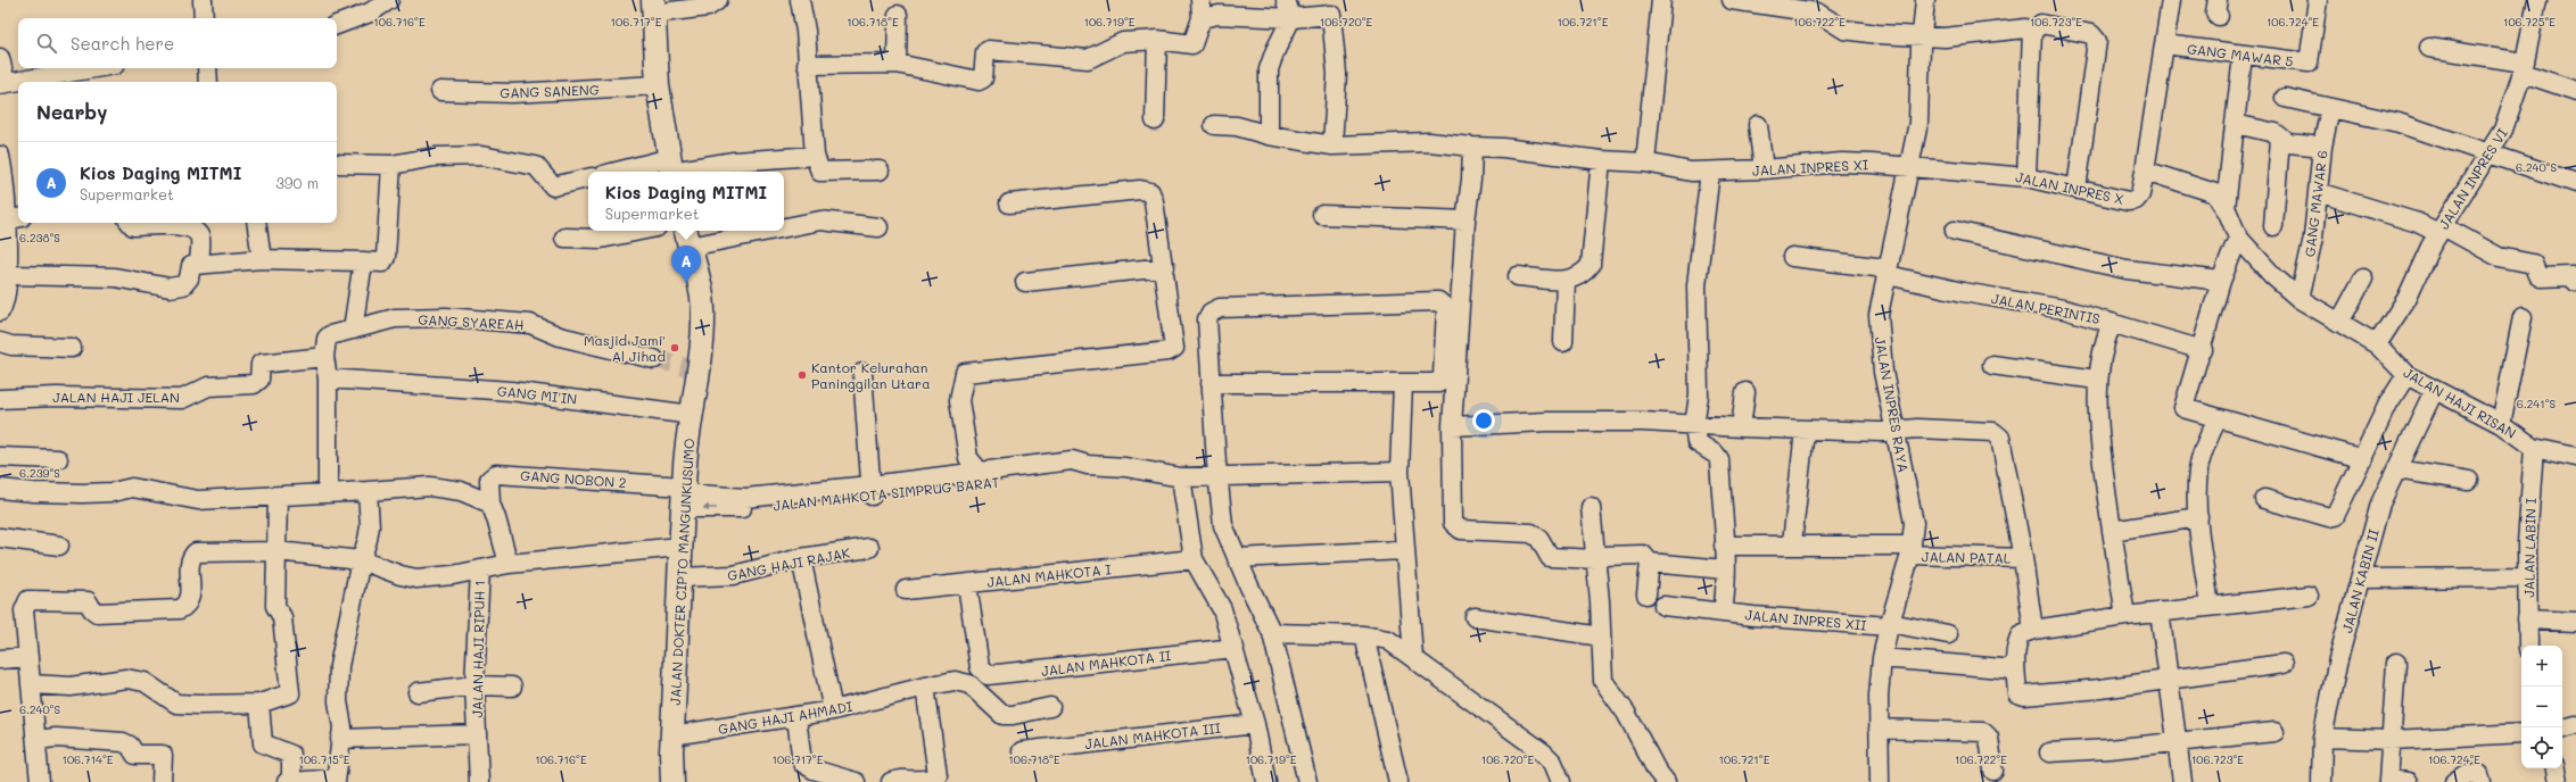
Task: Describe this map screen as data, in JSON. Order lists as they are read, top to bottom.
{
  "streets": {
    "main road": ["JALAN DOKTER CIPTO MANGUNKUSUMO"],
    "street": [
      "GANG MAWAR 5",
      "GANG SANENG",
      "JALAN INPRES XI",
      "JALAN INPRES VI",
      "JALAN INPRES X",
      "GANG MAWAR 6",
      "JALAN PERINTIS",
      "GANG SYAREAH",
      "GANG MI'IN",
      "JALAN HAJI JELAN",
      "JALAN HAJI RISAN",
      "JALAN INPRES RAYA",
      "GANG NOBON 2",
      "JALAN MAHKOTA SIMPRUG BARAT",
      "JALAN LABIN I",
      "JALAN PATAL",
      "GANG HAJI RAJAK",
      "JALAN MAHKOTA I",
      "JALAN KABIN II",
      "JALAN INPRES XII",
      "JALAN HAJI RIPUH 1",
      "JALAN MAHKOTA II",
      "GANG HAJI AHMADI",
      "JALAN MAHKOTA III"
    ]
  },
  "crossings": [
    ["GANG MAWAR 5", "JALAN INPRES X"],
    ["JALAN INPRES XI", "JALAN INPRES X"],
    ["JALAN INPRES XI", "JALAN INPRES RAYA"],
    ["JALAN INPRES VI", "JALAN HAJI RISAN"],
    ["JALAN INPRES X", "JALAN HAJI RISAN"],
    ["JALAN INPRES X", "JALAN INPRES RAYA"],
    ["GANG MAWAR 6", "JALAN HAJI RISAN"],
    ["JALAN PERINTIS", "JALAN INPRES RAYA"],
    ["GANG SYAREAH", "GANG MI'IN"],
    ["GANG SYAREAH", "JALAN HAJI JELAN"],
    ["GANG MI'IN", "JALAN DOKTER CIPTO MANGUNKUSUMO"],
    ["JALAN HAJI RISAN", "JALAN LABIN I"],
    ["JALAN HAJI RISAN", "JALAN KABIN II"],
    ["JALAN INPRES RAYA", "JALAN PATAL"],
    ["JALAN INPRES RAYA", "JALAN INPRES XII"],
    ["GANG NOBON 2", "JALAN MAHKOTA SIMPRUG BARAT"],
    ["GANG NOBON 2", "JALAN DOKTER CIPTO MANGUNKUSUMO"],
    ["JALAN MAHKOTA SIMPRUG BARAT", "JALAN DOKTER CIPTO MANGUNKUSUMO"],
    ["GANG HAJI RAJAK", "JALAN DOKTER CIPTO MANGUNKUSUMO"],
    ["JALAN DOKTER CIPTO MANGUNKUSUMO", "GANG HAJI AHMADI"],
    ["JALAN MAHKOTA I", "JALAN MAHKOTA II"]
  ],
  "places": ["Masjid Jami' Al Jihad", "Kantor Kelurahan Paninggilan Utara"],
  "page": {
    "search": "Search here",
    "heading": "Nearby",
    "list": [
      {
        "mark": "A",
        "name": "Kios Daging MITMI",
        "note": "Supermarket",
        "value": "390 m"
      }
    ],
    "popup": ["Kios Daging MITMI", "Supermarket"],
    "pins": "A",
    "map_buttons": ["+", "−"]
  },
  "coordinates": [
    "106.716°E",
    "106.717°E",
    "106.718°E",
    "106.719°E",
    "106.720°E",
    "106.721°E",
    "106.722°E",
    "106.723°E",
    "106.724°E",
    "106.725°E",
    "6.240°S",
    "6.238°S",
    "6.241°S",
    "6.239°S",
    "106.714°E",
    "106.715°E"
  ]
}
